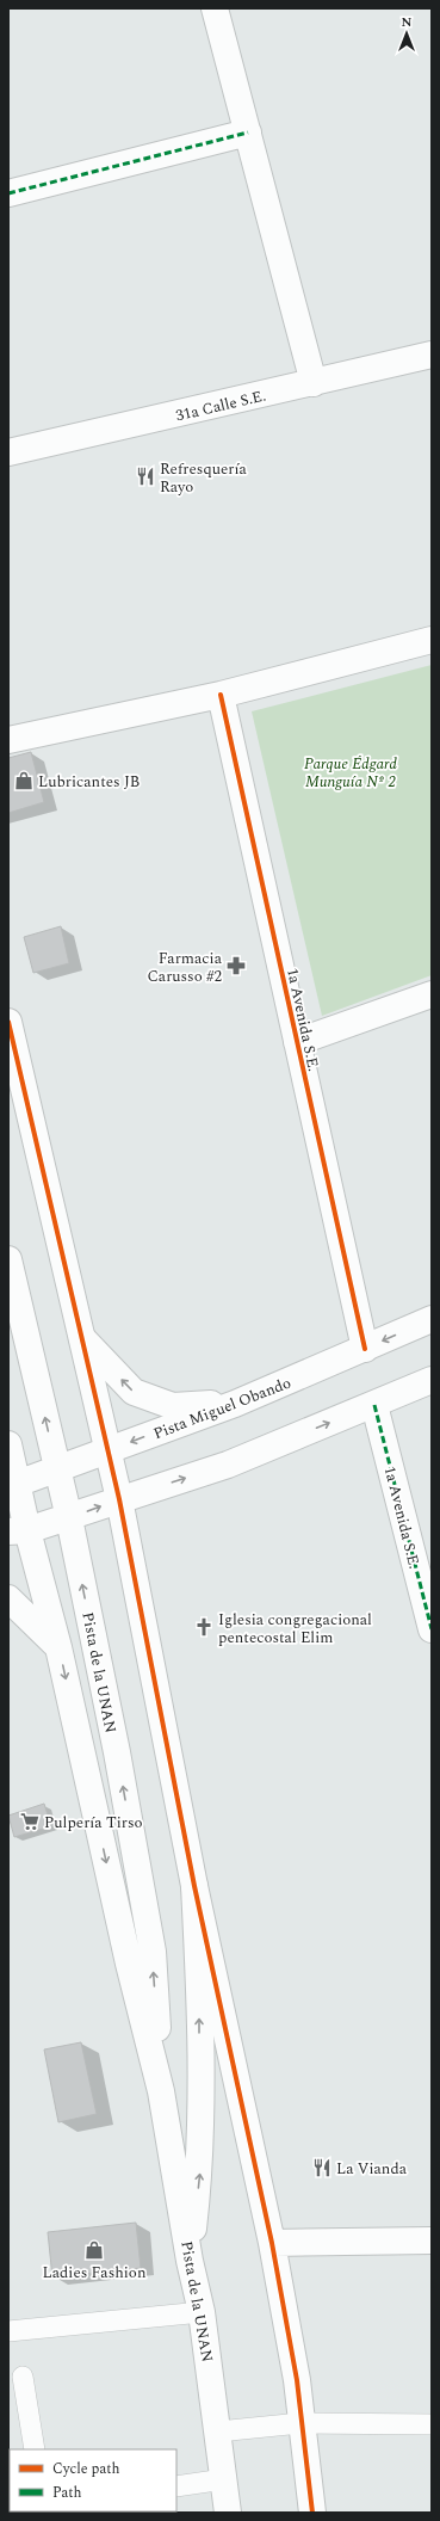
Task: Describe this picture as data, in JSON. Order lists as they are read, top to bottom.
{
  "streets": {
    "street": [
      "31a Calle S.E.",
      "1a Avenida S.E.",
      "Pista Miguel Obando",
      "Pista de la UNAN"
    ]
  },
  "crossings": [
    ["1a Avenida S.E.", "Pista Miguel Obando"],
    ["Pista Miguel Obando", "Pista de la UNAN"]
  ],
  "parks": ["Parque Édgard Munguía Nº 2"],
  "places": {
    "restaurant": ["Refresquería Rayo", "La Vianda"],
    "shop": ["Lubricantes JB", "Ladies Fashion"],
    "pharmacy": ["Farmacia Carusso #2"],
    "church": ["Iglesia congregacional pentecostal Elim"],
    "supermarket": ["Pulpería Tirso"]
  },
  "legend": ["Cycle path", "Path"],
  "north": "top"
}
